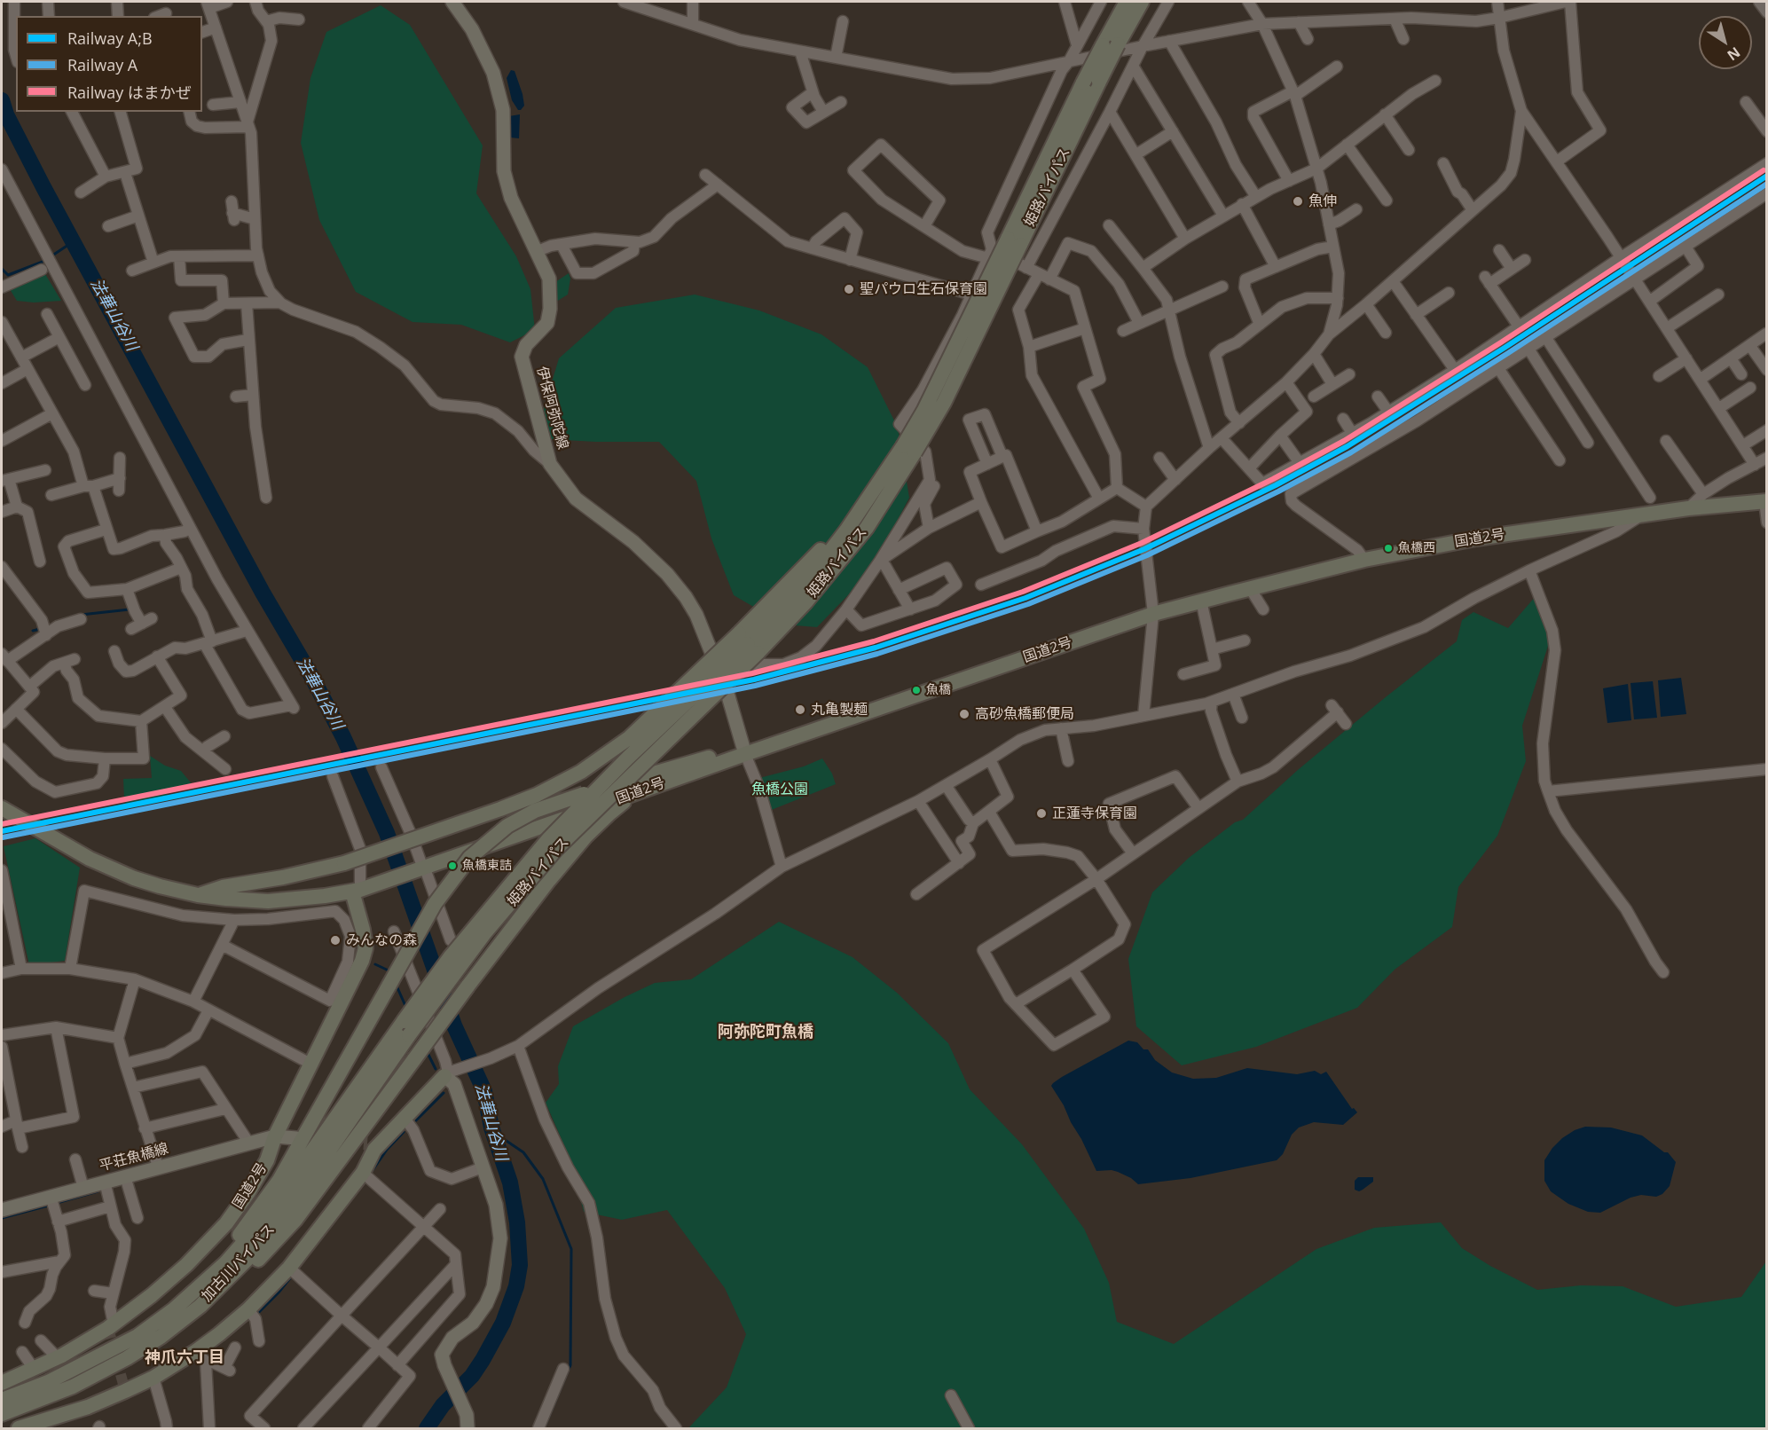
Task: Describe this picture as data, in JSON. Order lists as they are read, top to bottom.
{
  "streets": {
    "highway": ["姫路バイパス", "国道2号", "加古川バイパス"],
    "main road": ["伊保阿弥陀線", "平荘魚橋線"]
  },
  "crossings": [
    ["姫路バイパス", "加古川バイパス"],
    ["伊保阿弥陀線", "国道2号"],
    ["国道2号", "平荘魚橋線"]
  ],
  "districts": ["阿弥陀町魚橋", "神爪六丁目"],
  "water": ["法華山谷川"],
  "parks": ["魚橋公園"],
  "places": [
    "魚伸",
    "聖パウロ生石保育園",
    "魚橋西",
    "魚橋",
    "丸亀製麺",
    "高砂魚橋郵便局",
    "正蓮寺保育園",
    "魚橋東詰",
    "みんなの森"
  ],
  "lines": ["rail line はまかぜ", "rail line A;B", "rail line A"],
  "legend": ["Railway A;B", "Railway A", "Railway はまかぜ"],
  "north": "bottom right"
}
